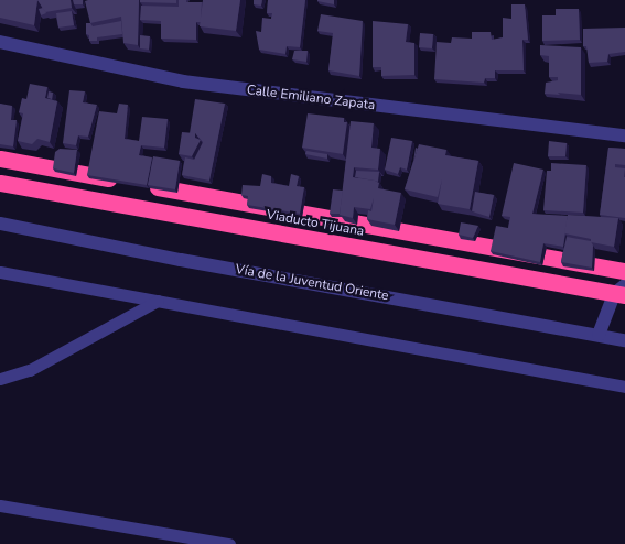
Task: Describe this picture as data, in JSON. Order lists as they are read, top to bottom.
{
  "streets": {
    "highway": ["Viaducto Tijuana"],
    "street": ["Calle Emiliano Zapata", "Vía de la Juventud Oriente"]
  }
}
